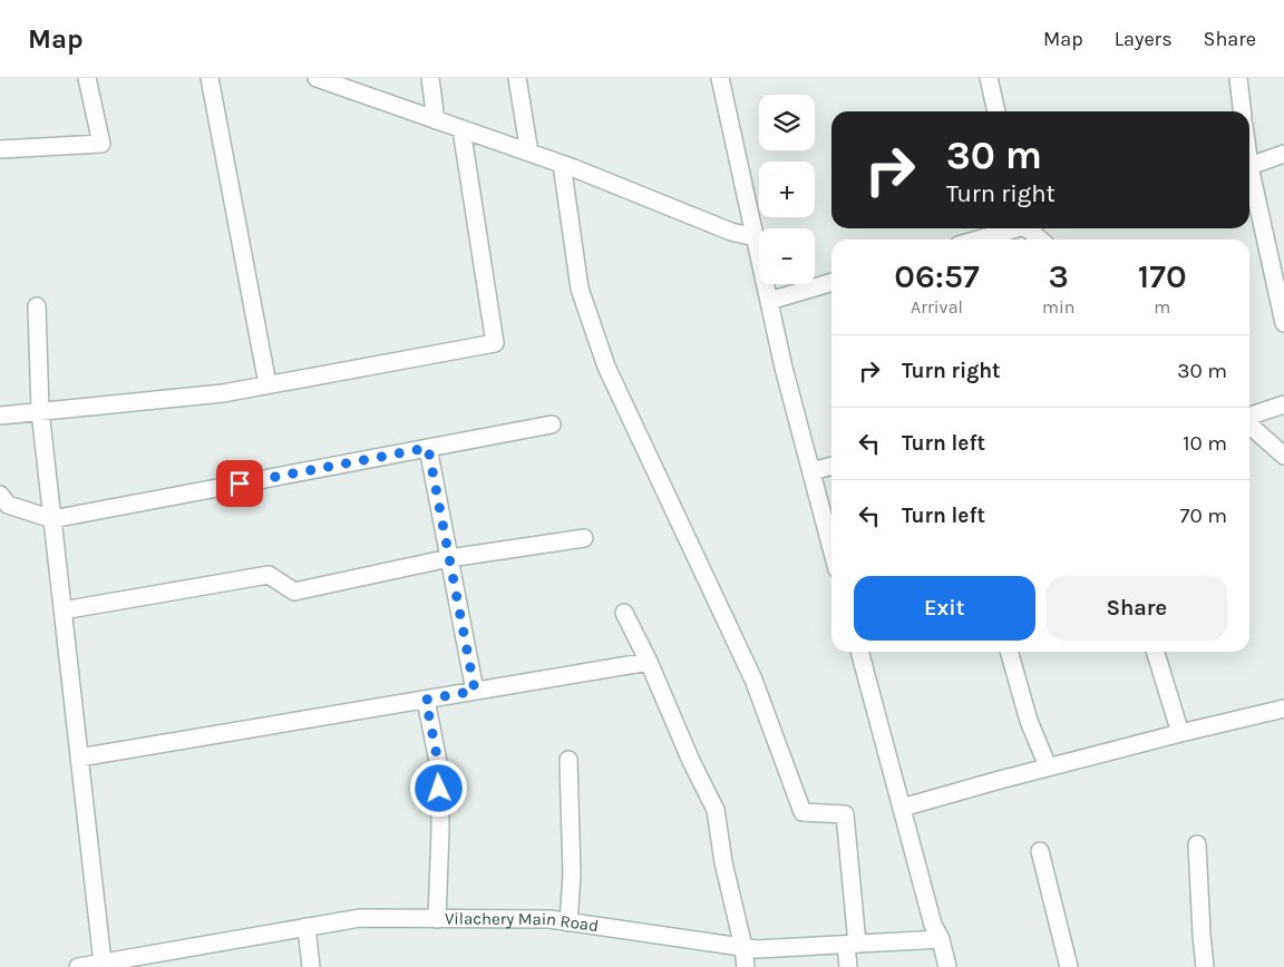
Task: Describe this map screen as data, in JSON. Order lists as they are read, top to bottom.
{
  "streets": {
    "street": ["Vilachery Main Road"]
  },
  "page": {
    "header": "Map",
    "nav": ["Map", "Layers", "Share"],
    "map_buttons": ["+", "−"],
    "turn": ["30 m", "Turn right"],
    "eta": [
      "06:57",
      "Arrival",
      "3",
      "min",
      "170",
      "m"
    ],
    "list": [
      {
        "name": "Turn right",
        "value": "30 m"
      },
      {
        "name": "Turn left",
        "value": "10 m"
      },
      {
        "name": "Turn left",
        "value": "70 m"
      }
    ],
    "buttons": ["Exit", "Share"]
  }
}
